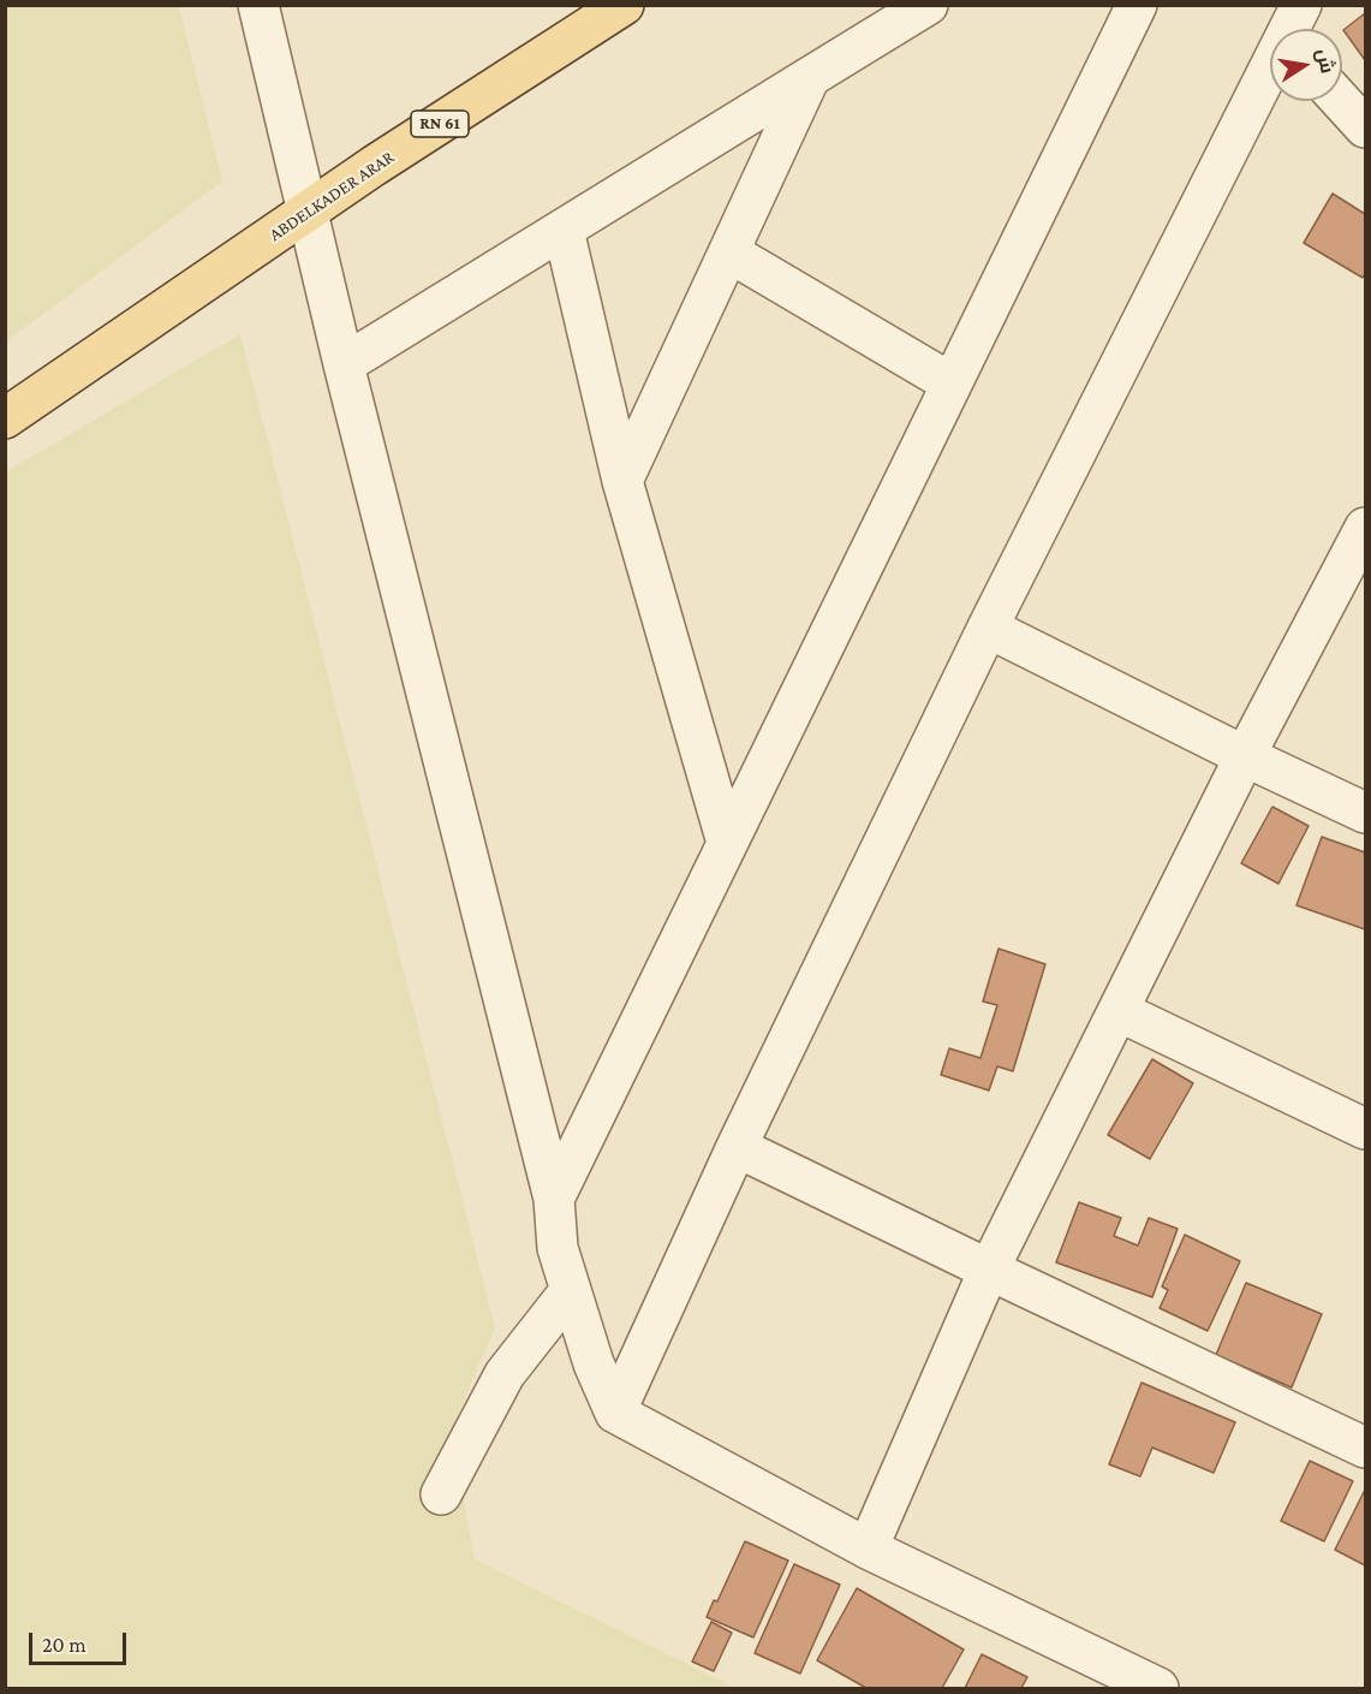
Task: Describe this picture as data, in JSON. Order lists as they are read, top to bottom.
{
  "streets": {
    "main road": ["RN 61", "ABDELKADER ARAR"]
  },
  "scale_bar": "20 m",
  "north": "right"
}
